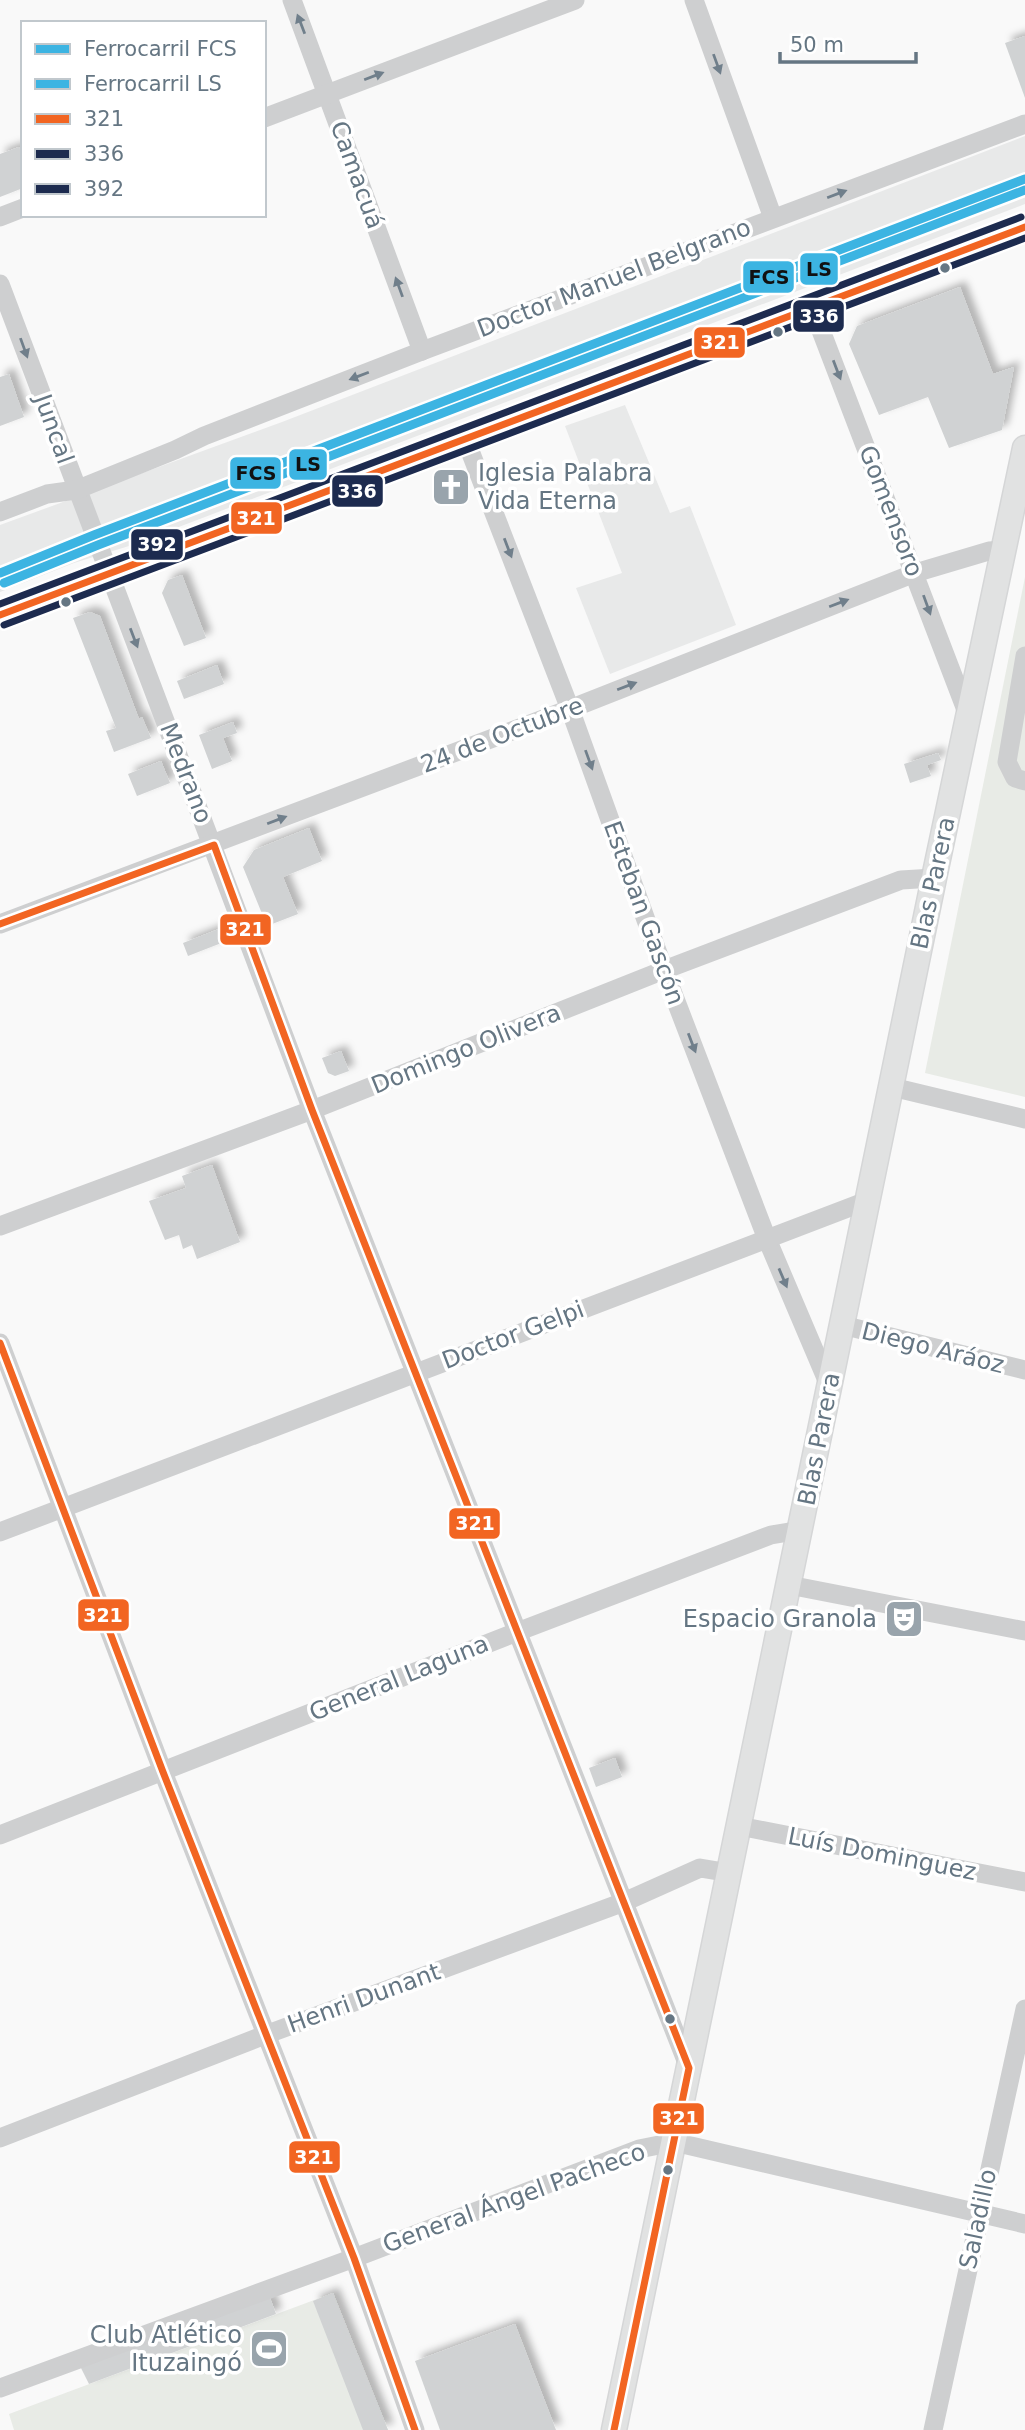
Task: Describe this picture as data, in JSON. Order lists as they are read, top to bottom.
{
  "streets": {
    "main road": ["Blas Parera"],
    "street": [
      "Camacuá",
      "Doctor Manuel Belgrano",
      "Juncal",
      "Gomensoro",
      "24 de Octubre",
      "Medrano",
      "Esteban Gascón",
      "Domingo Olivera",
      "Doctor Gelpi",
      "Diego Aráoz",
      "General Laguna",
      "Luís Dominguez",
      "Henri Dunant",
      "General Ángel Pacheco",
      "Saladillo"
    ]
  },
  "crossings": [
    ["Camacuá", "Doctor Manuel Belgrano"],
    ["Doctor Manuel Belgrano", "Juncal"],
    ["Juncal", "Medrano"],
    ["Gomensoro", "24 de Octubre"],
    ["Gomensoro", "Blas Parera"],
    ["24 de Octubre", "Medrano"],
    ["24 de Octubre", "Blas Parera"],
    ["24 de Octubre", "Esteban Gascón"],
    ["Medrano", "Blas Parera"],
    ["Medrano", "Domingo Olivera"],
    ["Medrano", "Doctor Gelpi"],
    ["Medrano", "General Laguna"],
    ["Medrano", "Henri Dunant"],
    ["Blas Parera", "Esteban Gascón"],
    ["Blas Parera", "Domingo Olivera"],
    ["Blas Parera", "Doctor Gelpi"],
    ["Blas Parera", "Diego Aráoz"],
    ["Blas Parera", "General Laguna"],
    ["Blas Parera", "Luís Dominguez"],
    ["Blas Parera", "Henri Dunant"],
    ["Blas Parera", "General Ángel Pacheco"],
    ["Esteban Gascón", "Domingo Olivera"],
    ["Esteban Gascón", "Doctor Gelpi"]
  ],
  "one_way": [
    "Camacuá",
    "Juncal",
    "Gomensoro",
    "24 de Octubre",
    "Esteban Gascón"
  ],
  "places": {
    "church": ["Iglesia Palabra Vida Eterna"],
    "theatre": ["Espacio Granola"],
    "sports": ["Club Atlético Ituzaingó"]
  },
  "lines": [
    "rail line FCS",
    "rail line LS",
    "transit line 392",
    "transit line 321",
    "transit line 336"
  ],
  "legend": [
    "Ferrocarril FCS",
    "Ferrocarril LS",
    "321",
    "336",
    "392"
  ],
  "scale_bar": "50 m"
}
